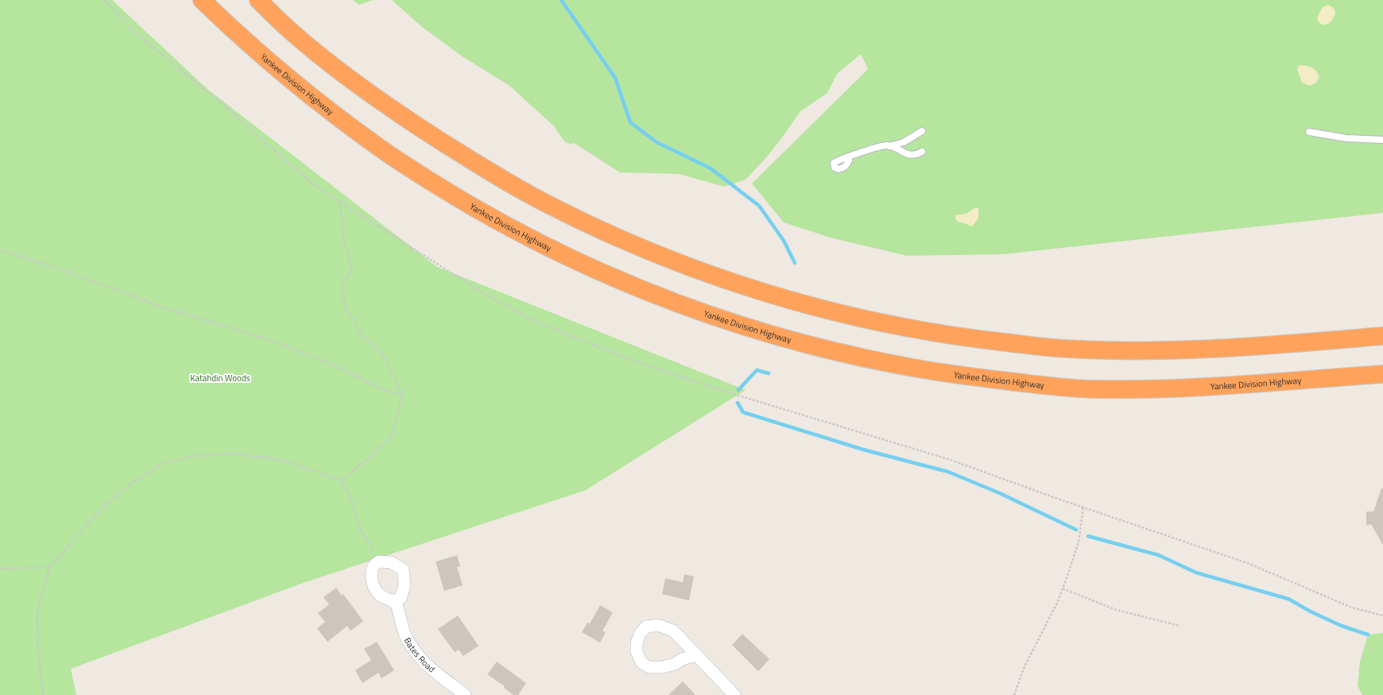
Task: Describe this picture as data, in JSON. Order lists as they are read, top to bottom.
{
  "streets": {
    "highway": ["Yankee Division Highway"],
    "street": ["Bates Road"]
  },
  "parks": ["Katahdin Woods"]
}
